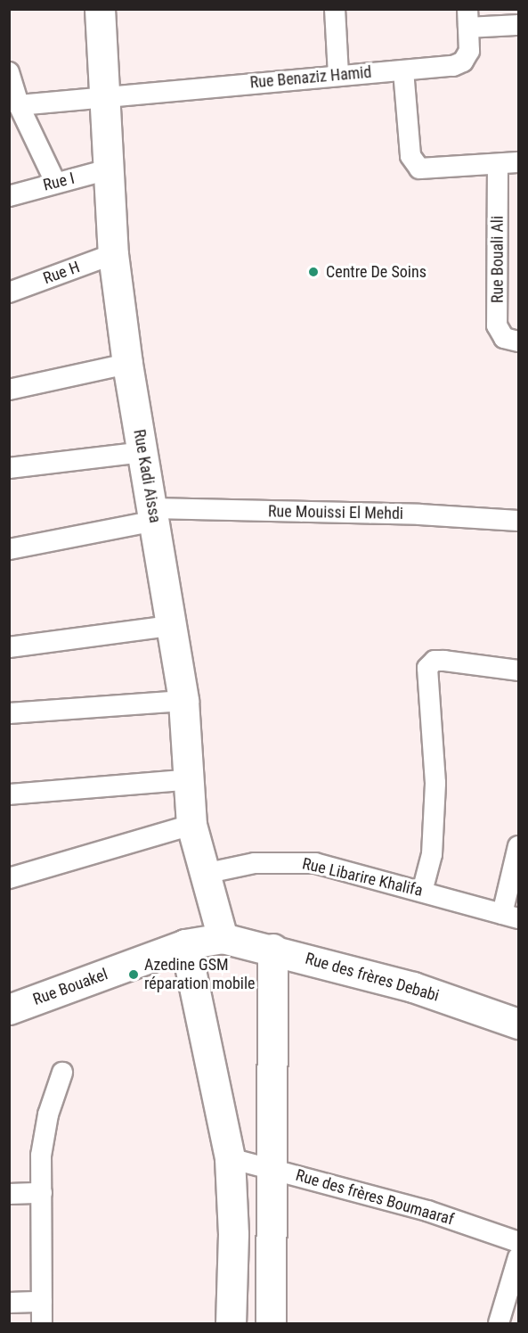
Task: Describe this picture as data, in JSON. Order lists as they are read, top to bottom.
{
  "streets": {
    "main road": ["Rue Kadi Aissa", "Rue des frères Debabi", "Rue Bouakel"],
    "street": [
      "Rue Benaziz Hamid",
      "Rue I",
      "Rue Bouali Ali",
      "Rue H",
      "Rue Mouissi El Mehdi",
      "Rue Libarire Khalifa",
      "Rue des frères Boumaaraf"
    ]
  },
  "crossings": [
    ["Rue Benaziz Hamid", "Rue Kadi Aissa"],
    ["Rue I", "Rue Kadi Aissa"],
    ["Rue H", "Rue Kadi Aissa"],
    ["Rue Kadi Aissa", "Rue Mouissi El Mehdi"],
    ["Rue Kadi Aissa", "Rue Libarire Khalifa"],
    ["Rue Kadi Aissa", "Rue des frères Debabi"],
    ["Rue Kadi Aissa", "Rue Bouakel"],
    ["Rue des frères Debabi", "Rue Bouakel"]
  ],
  "places": ["Centre De Soins", "Azedine GSM réparation mobile"]
}
